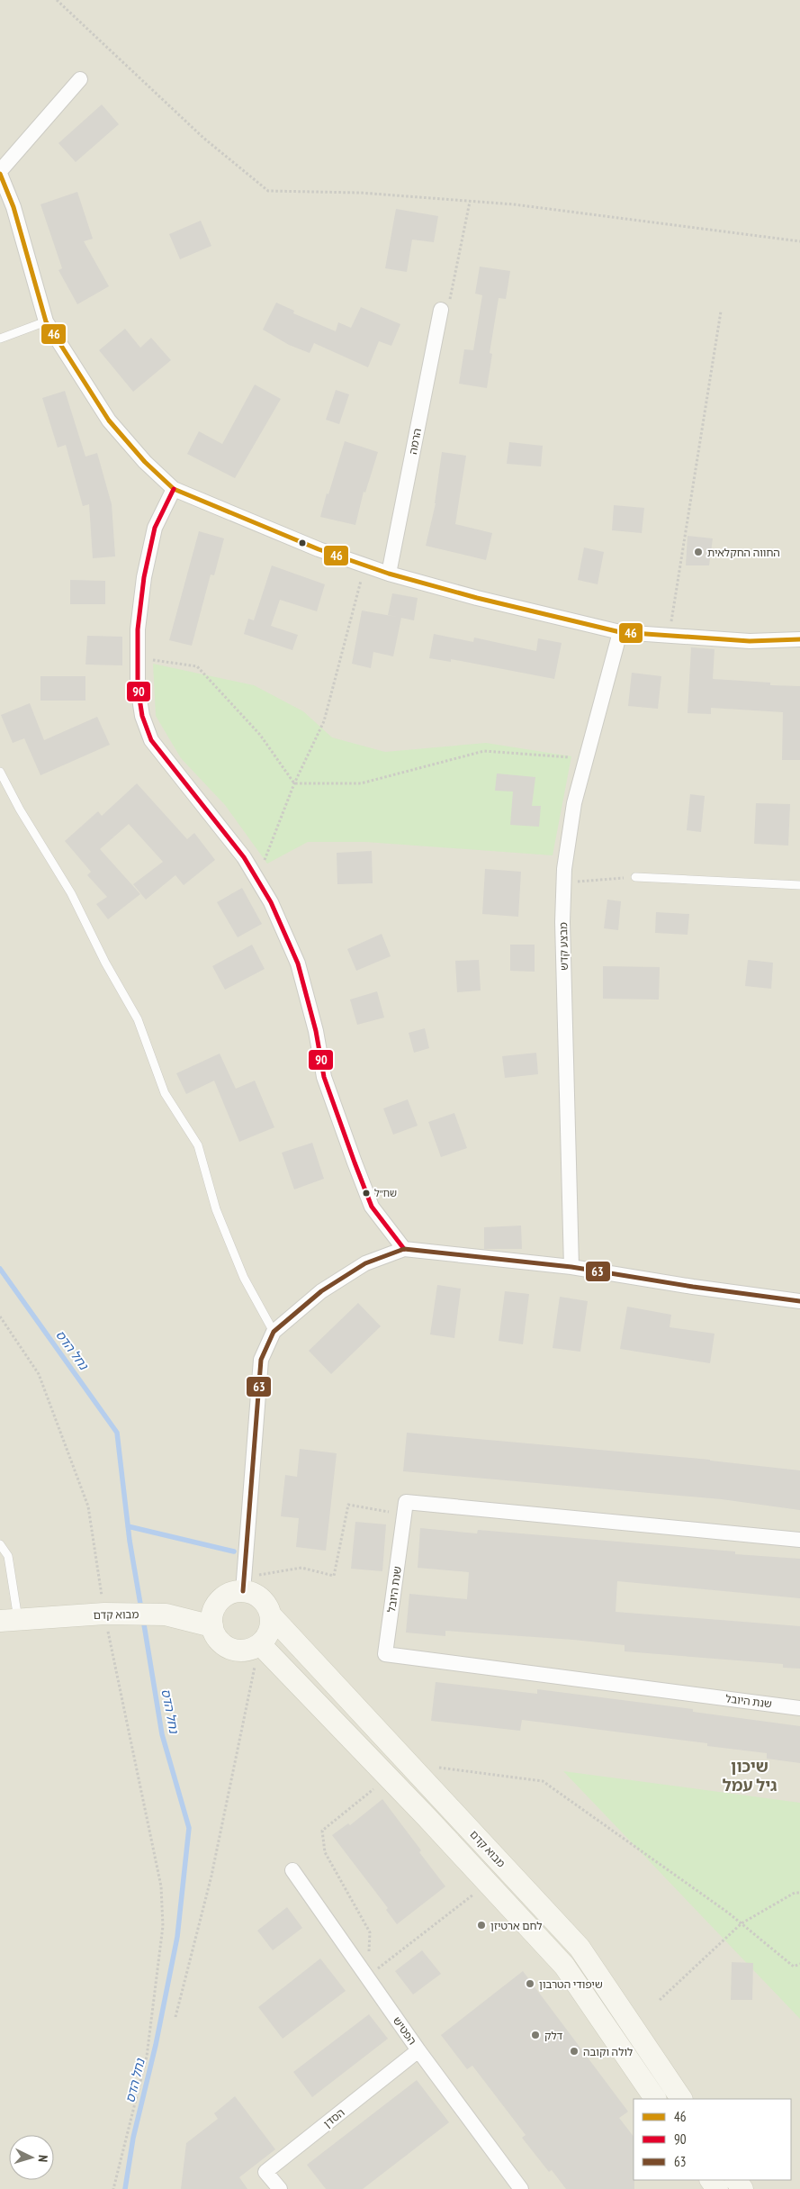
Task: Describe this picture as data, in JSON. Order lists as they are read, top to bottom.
{
  "streets": {
    "street": [
      "הרמה",
      "מבצע קדש",
      "שנת היובל",
      "מבוא קדם",
      "הפטיש",
      "הסדן"
    ]
  },
  "crossings": [
    ["הפטיש", "הסדן"]
  ],
  "districts": ["שיכון גיל עמל"],
  "water": ["נחל הדס"],
  "places": [
    "החווה החקלאית",
    "שח״ל",
    "לחם ארטיזן",
    "שיפודי הטרבון",
    "דלק",
    "לולה וקובה"
  ],
  "lines": ["transit line 46", "transit line 90", "transit line 63"],
  "legend": ["46", "90", "63"],
  "north": "right"
}
